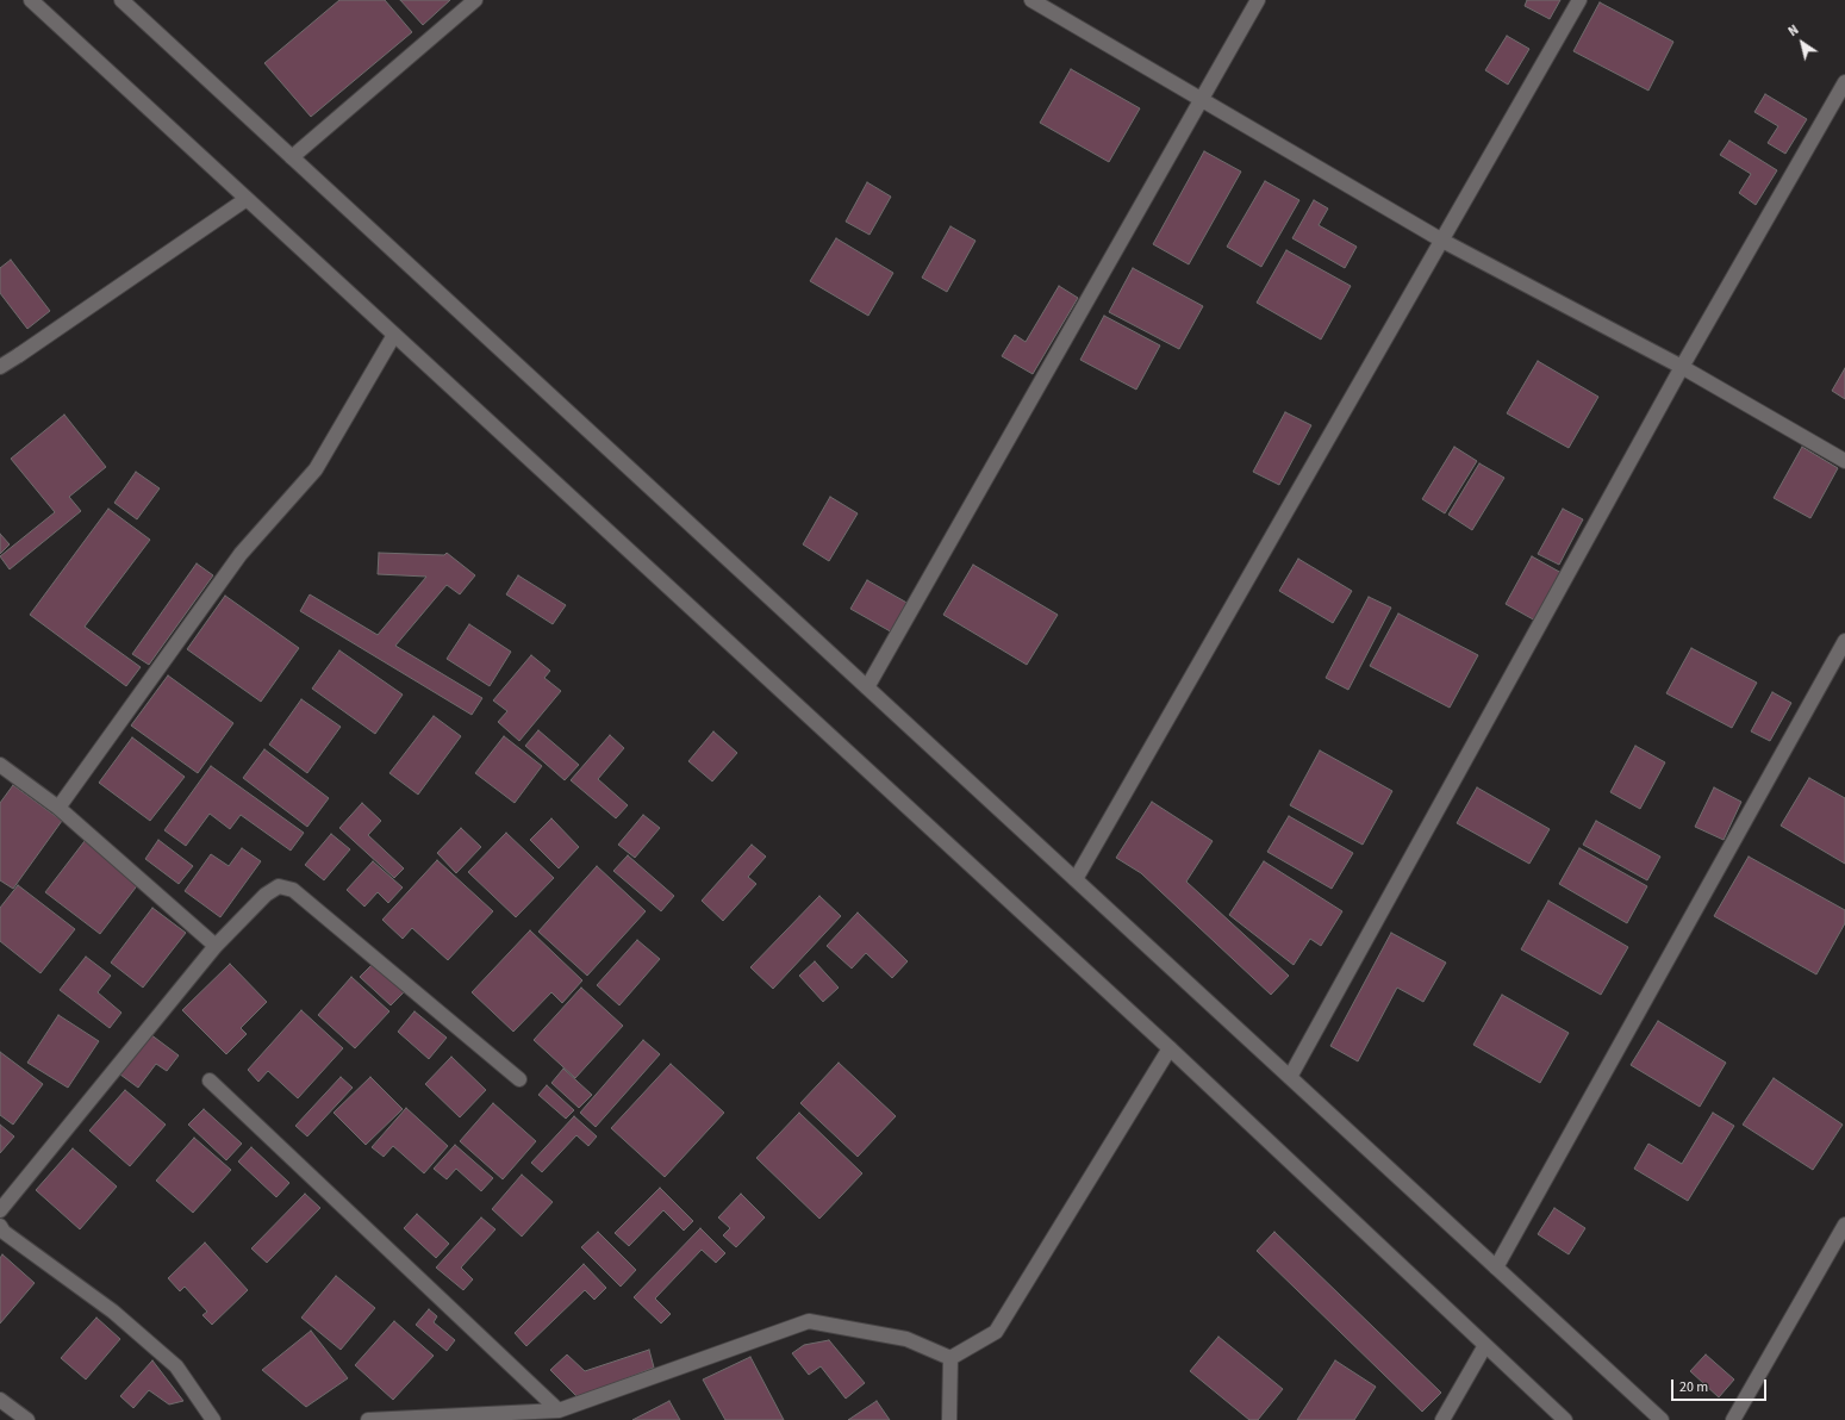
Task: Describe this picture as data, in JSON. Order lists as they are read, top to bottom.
{
  "scale_bar": "20 m",
  "north": "top left"
}
